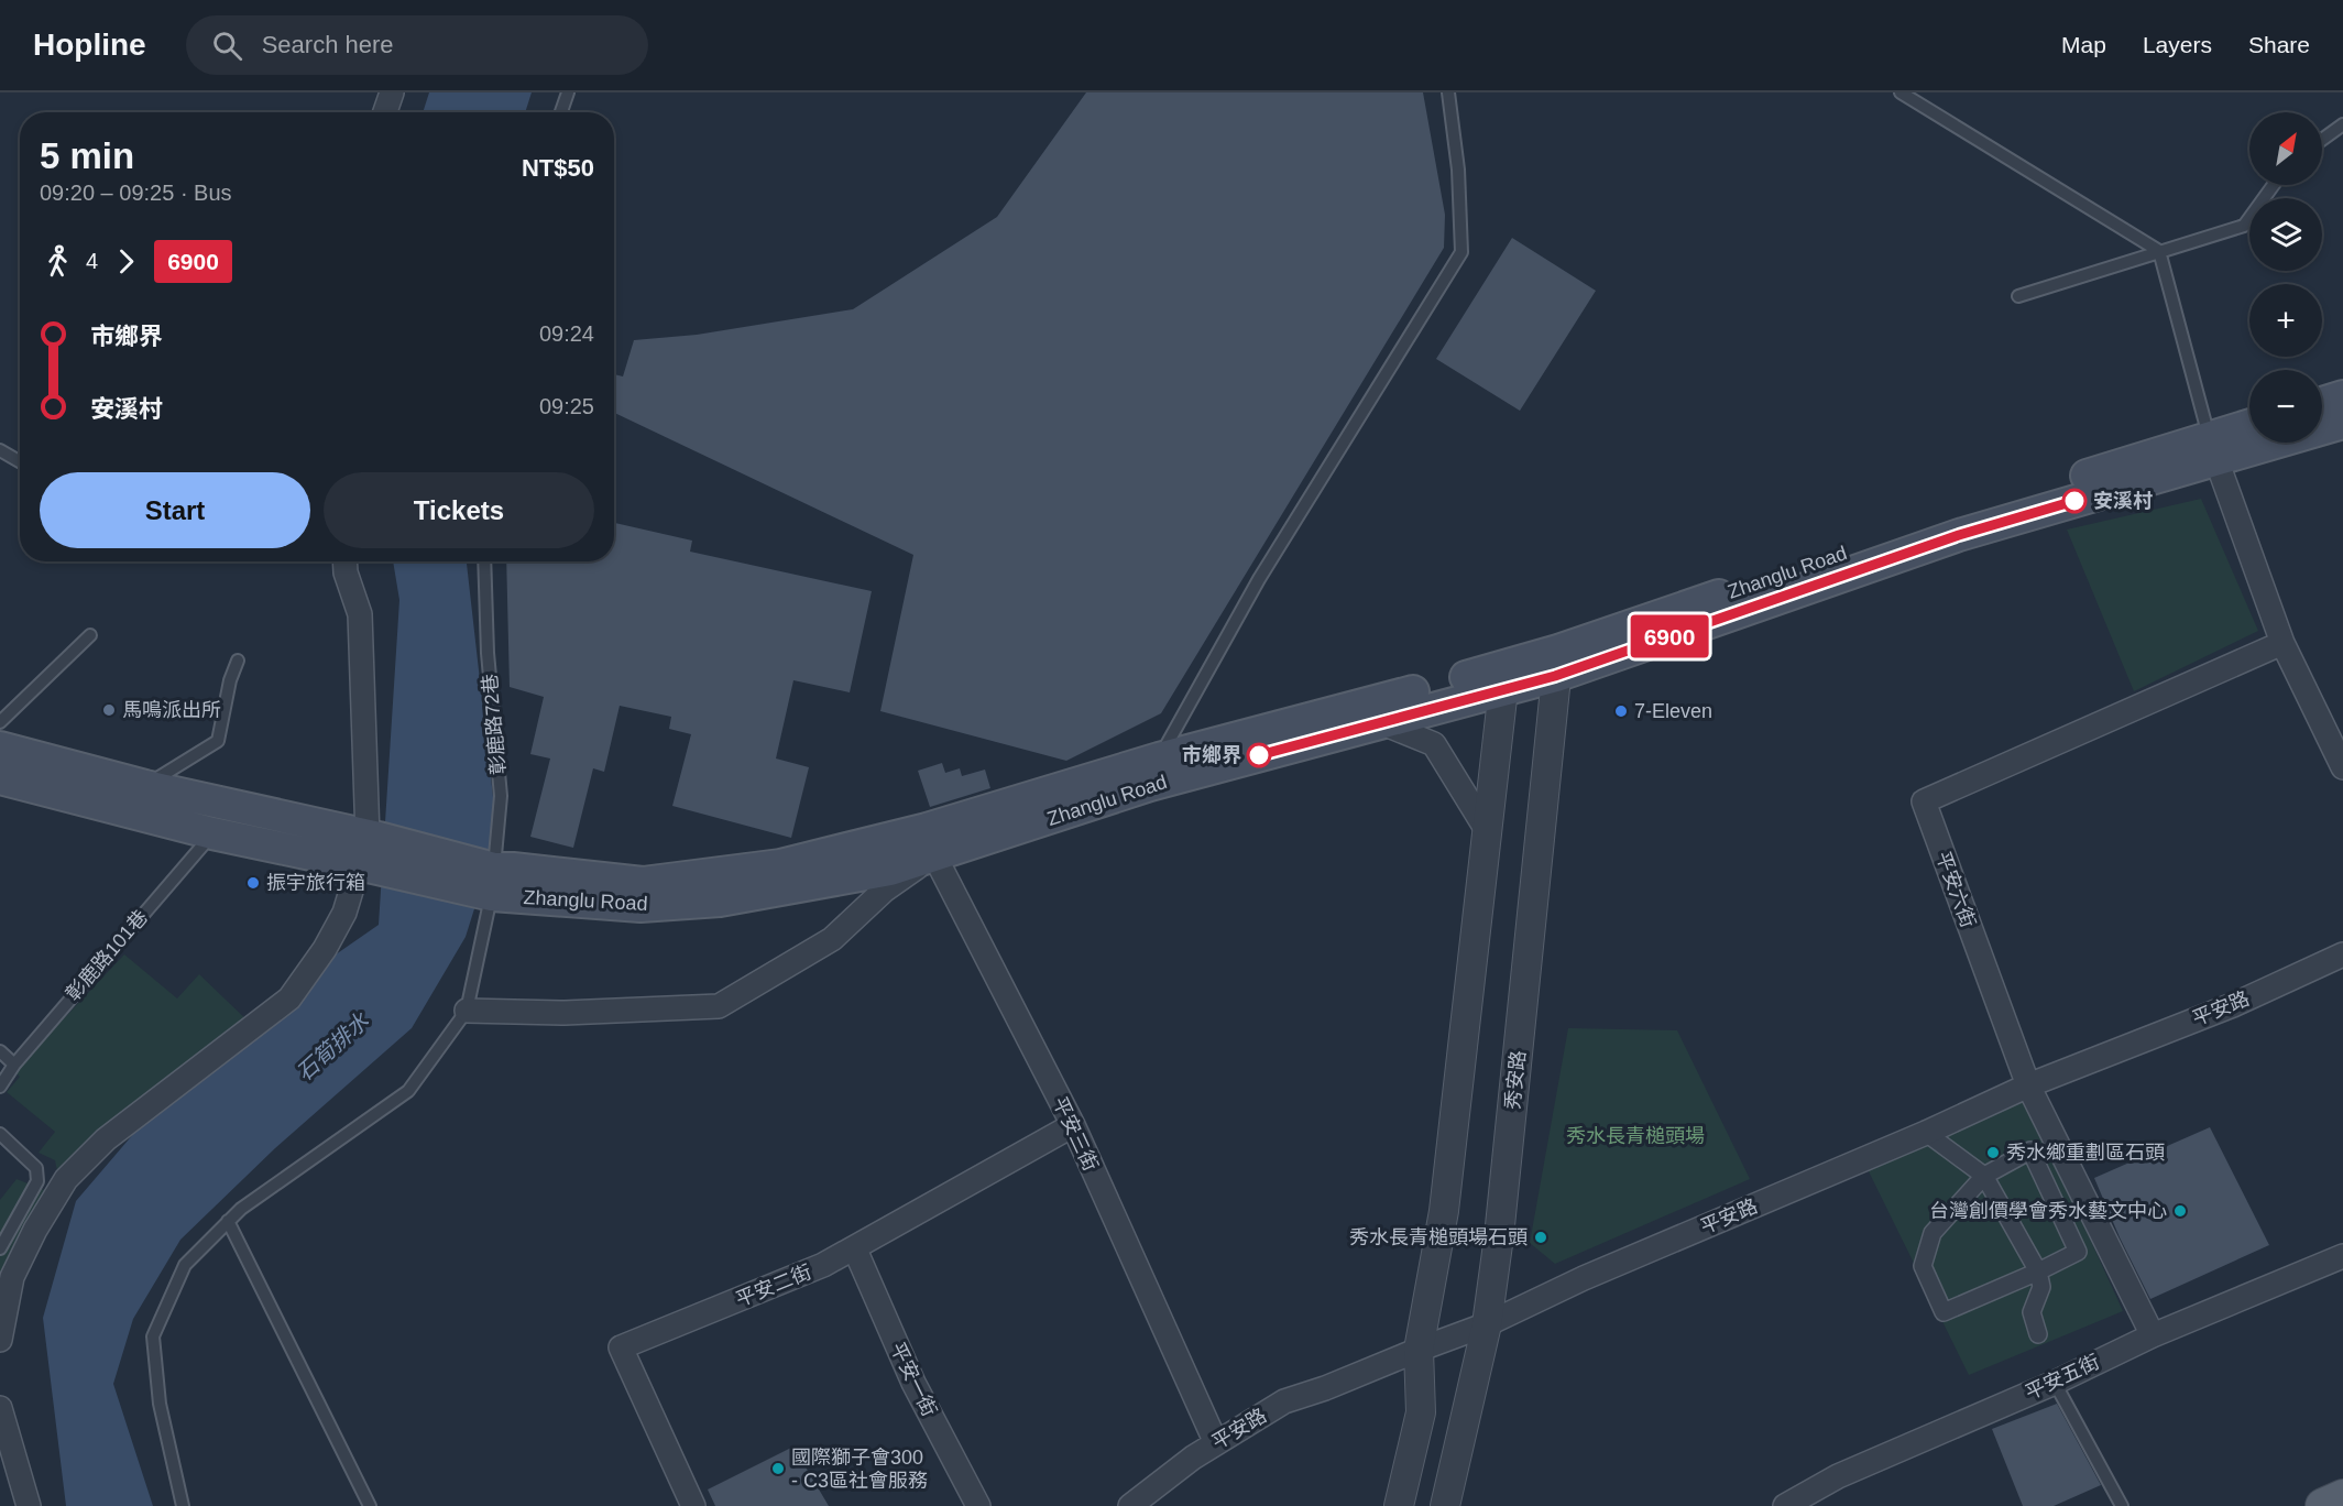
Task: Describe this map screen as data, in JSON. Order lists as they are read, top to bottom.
{
  "streets": {
    "main road": ["Zhanglu Road"],
    "street": [
      "平安六街",
      "平安路",
      "秀安路",
      "平安三街",
      "平安二街",
      "平安五街",
      "平安一街"
    ],
    "lane": ["彰鹿路72巷", "彰鹿路101巷"]
  },
  "crossings": [
    ["Zhanglu Road", "彰鹿路72巷"],
    ["Zhanglu Road", "彰鹿路101巷"],
    ["Zhanglu Road", "秀安路"],
    ["Zhanglu Road", "平安三街"],
    ["平安六街", "平安路"],
    ["平安六街", "平安五街"],
    ["平安路", "秀安路"],
    ["平安路", "平安三街"],
    ["平安三街", "平安二街"],
    ["平安二街", "平安一街"]
  ],
  "water": ["石筍排水"],
  "parks": ["秀水長青槌頭場"],
  "places": [
    "安溪村",
    "馬鳴派出所",
    "7-Eleven",
    "市鄉界",
    "振宇旅行箱",
    "秀水鄉重劃區石頭",
    "台灣創價學會秀水藝文中心",
    "秀水長青槌頭場石頭",
    "國際獅子會300 - C3區社會服務"
  ],
  "lines": ["bus line 6900"],
  "north": "top right",
  "page": {
    "header": "Hopline",
    "search": "Search here",
    "nav": ["Map", "Layers", "Share"],
    "on_map": "6900",
    "map_buttons": ["+", "−"],
    "heading": ["5 min", "09:20 – 09:25 · Bus", "NT$50"],
    "legs": ["4", "6900"],
    "list": [
      {
        "name": "市鄉界",
        "value": "09:24"
      },
      {
        "name": "安溪村",
        "value": "09:25"
      }
    ],
    "buttons": ["Start", "Tickets"]
  }
}
